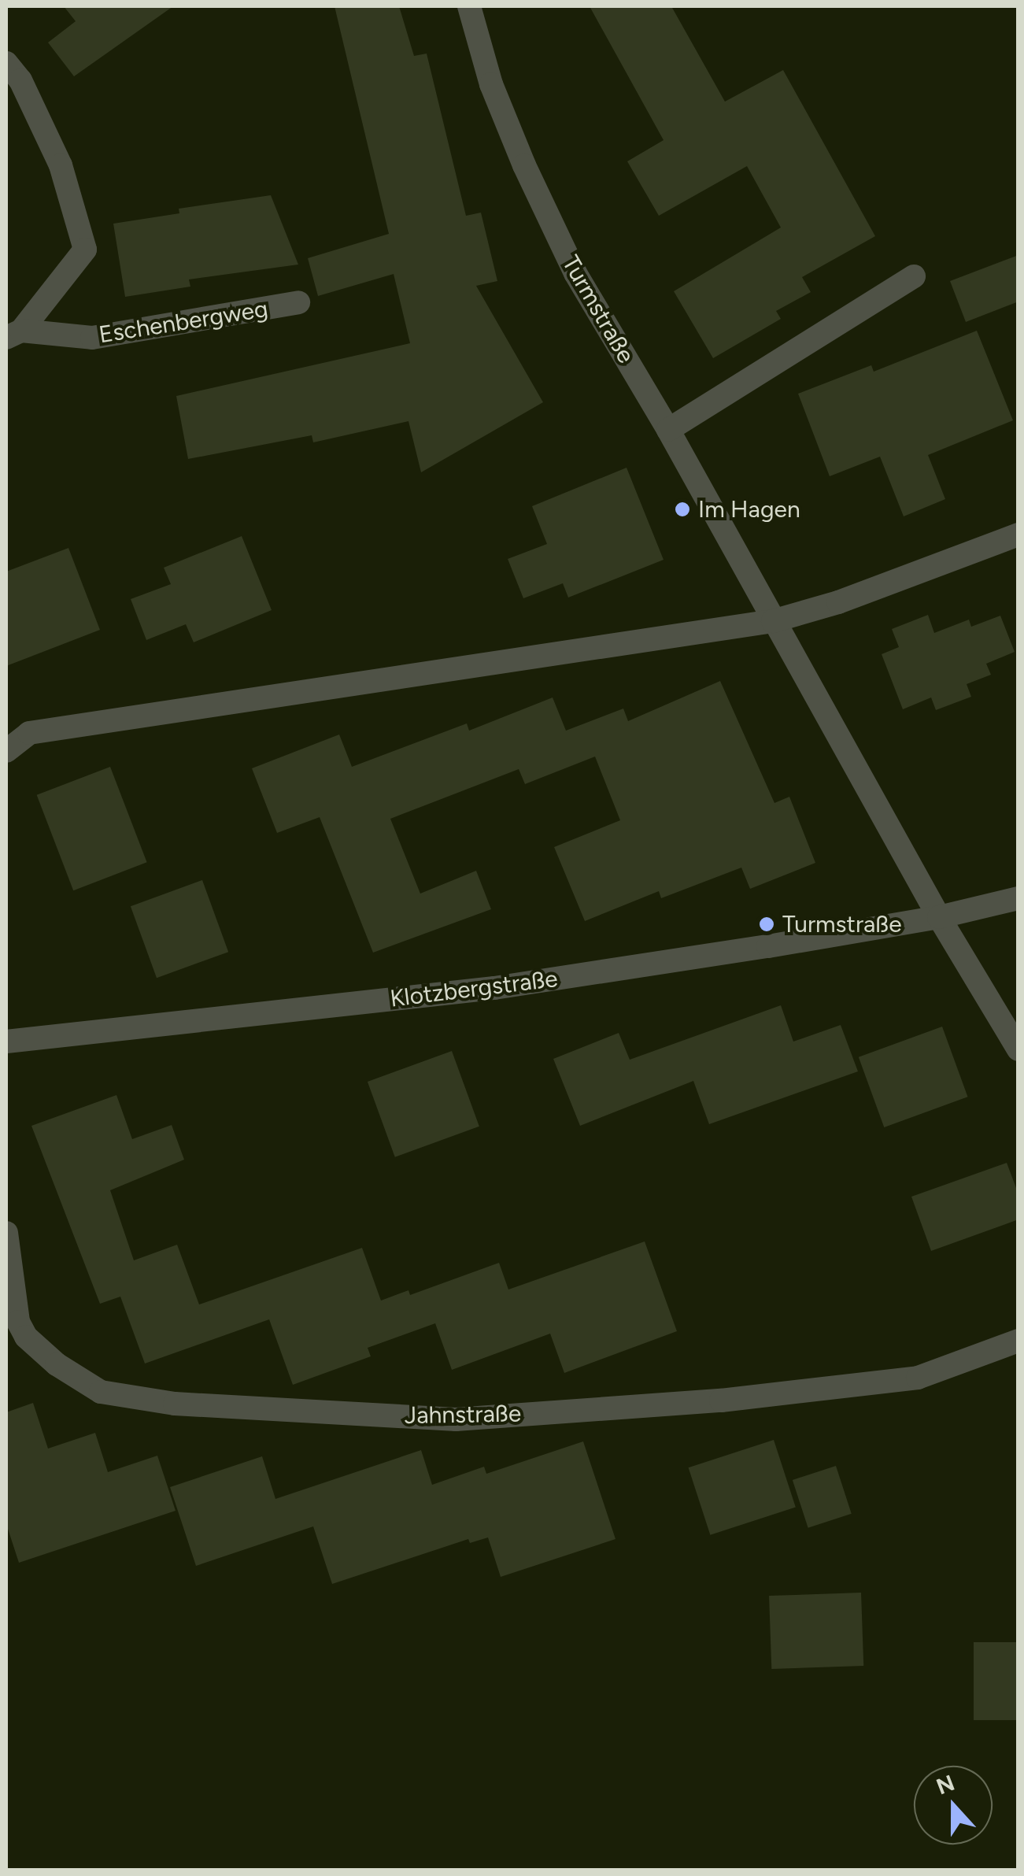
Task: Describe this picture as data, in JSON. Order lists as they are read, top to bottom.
{
  "streets": {
    "street": [
      "Turmstraße",
      "Eschenbergweg",
      "Klotzbergstraße",
      "Jahnstraße"
    ]
  },
  "crossings": [
    ["Turmstraße", "Klotzbergstraße"]
  ],
  "places": ["Im Hagen", "Turmstraße"],
  "north": "top"
}
